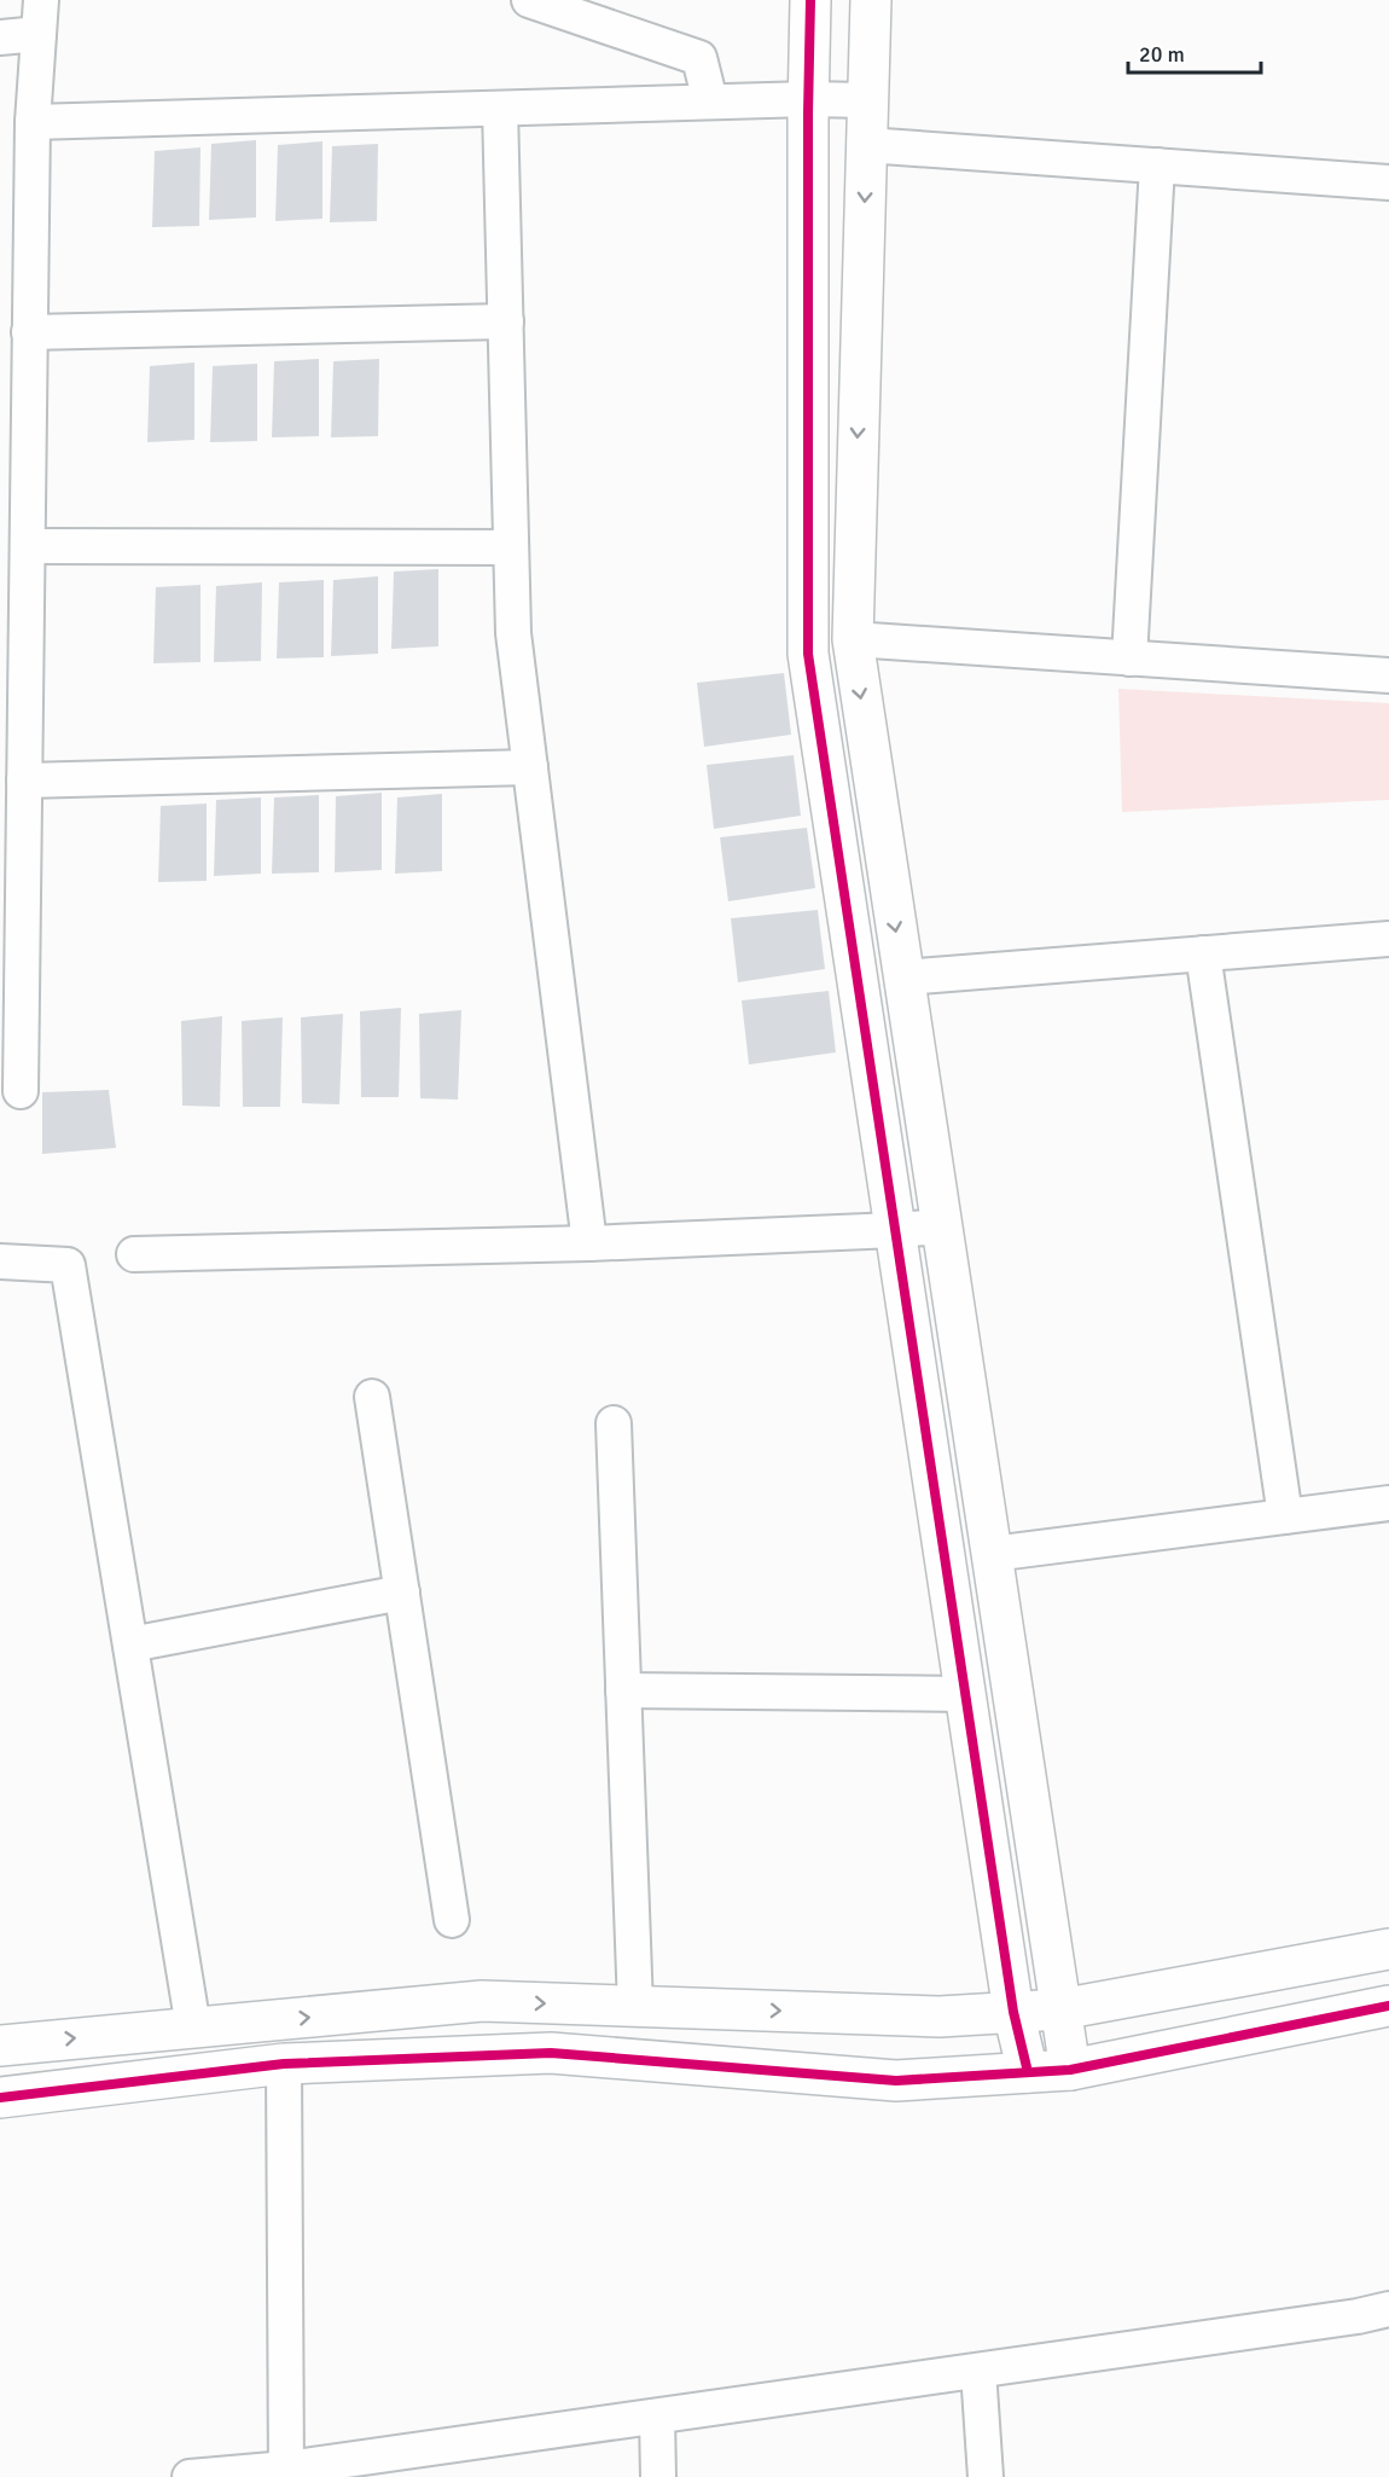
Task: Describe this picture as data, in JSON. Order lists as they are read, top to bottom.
{
  "scale_bar": "20 m"
}
